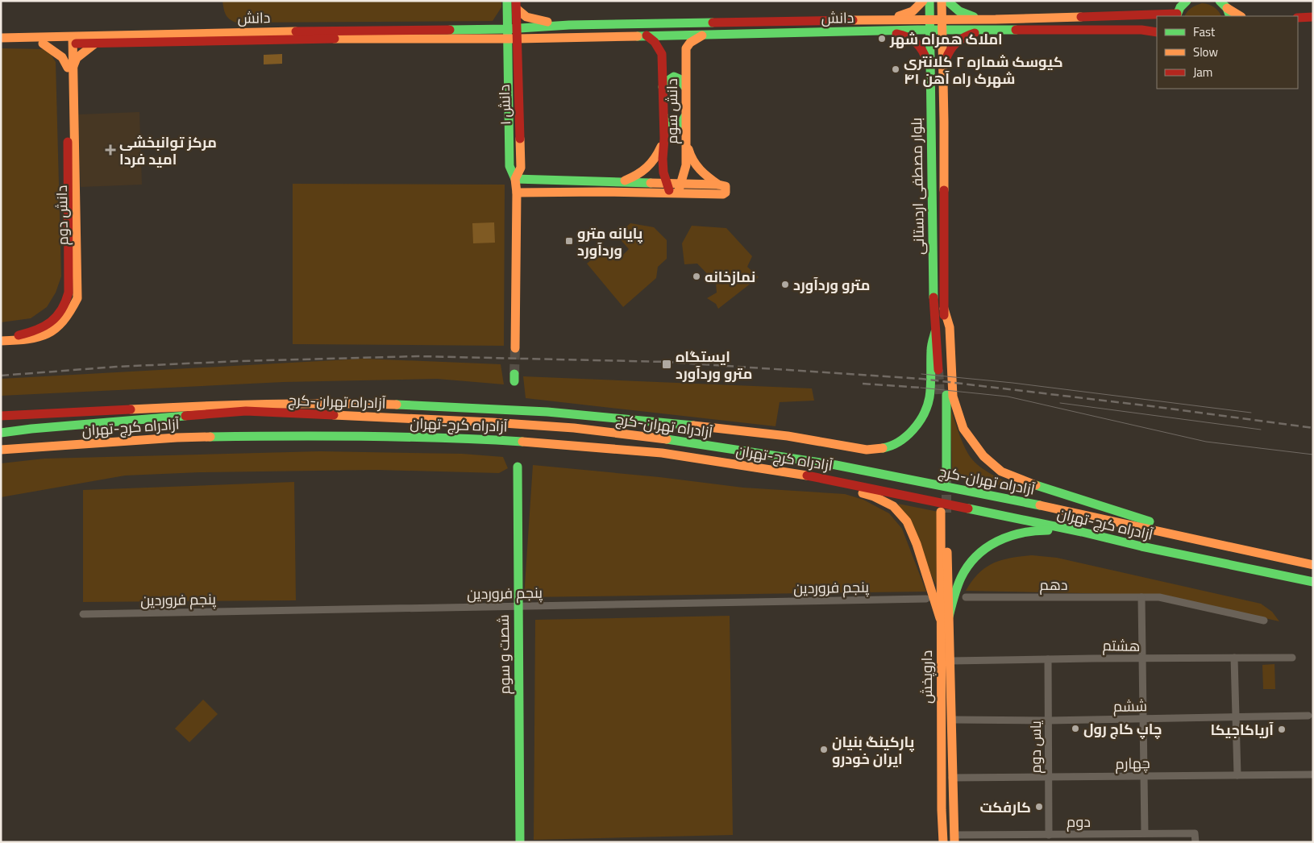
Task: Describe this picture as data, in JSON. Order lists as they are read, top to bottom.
{
  "streets": {
    "main road": [
      "دانش",
      "دانش ۱",
      "دانش سوم",
      "بلوار مصطفی اردستانی",
      "دانش دوم",
      "آزادراه تهران-کرج",
      "آزادراه کرج-تهران",
      "شصت و سوم",
      "داروپخش"
    ],
    "street": [
      "دهم",
      "پنجم فروردین",
      "هشتم",
      "ششم",
      "یاس دوم",
      "چهارم",
      "دوم"
    ]
  },
  "crossings": [
    ["دانش", "دانش ۱"],
    ["دانش", "دانش سوم"],
    ["دانش", "بلوار مصطفی اردستانی"],
    ["دانش", "دانش دوم"],
    ["پنجم فروردین", "شصت و سوم"],
    ["هشتم", "داروپخش"],
    ["هشتم", "یاس دوم"],
    ["داروپخش", "ششم"],
    ["داروپخش", "چهارم"],
    ["داروپخش", "دوم"],
    ["ششم", "یاس دوم"],
    ["یاس دوم", "چهارم"],
    ["یاس دوم", "دوم"]
  ],
  "places": {
    "other": [
      "املاک همراه شهر",
      "کیوسک شماره ۲ کلانتری ۴۱ شهرک راه آهن",
      "نمازخانه",
      "مترو وردآورد",
      "چاپ کاج رول",
      "آریاکاجیکا",
      "پارکینگ بنیان ایران خودرو",
      "کارفکت"
    ],
    "health": ["مرکز توانبخشی امید فردا"],
    "transit": ["پایانه مترو وردآورد", "ایستگاه مترو وردآورد"]
  },
  "legend": ["Fast", "Slow", "Jam"]
}
